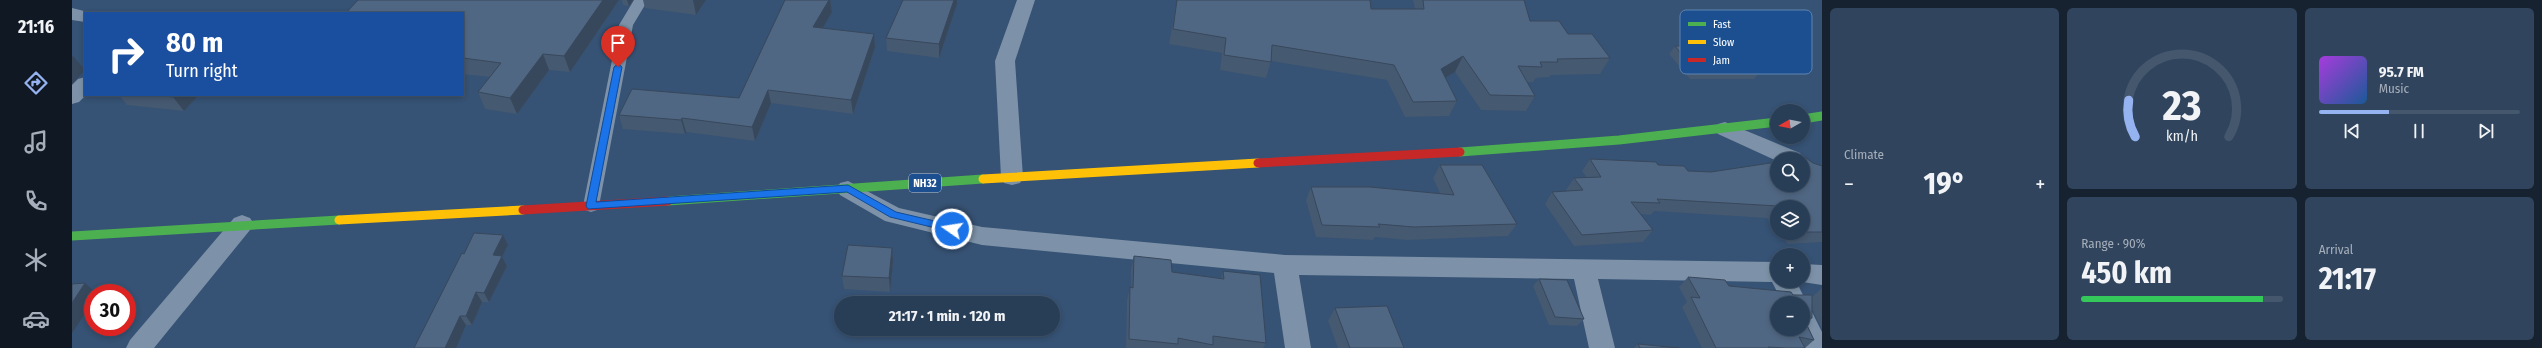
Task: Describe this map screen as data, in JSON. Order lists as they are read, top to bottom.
{
  "streets": {
    "main road": ["NH32"]
  },
  "legend": ["Fast", "Slow", "Jam"],
  "north": "left",
  "page": {
    "tabs": "21:16",
    "tile": [
      "Climate",
      ["Range · 90%", "450 km"],
      ["Arrival", "21:17"]
    ],
    "turn": ["80 m", "Turn right"],
    "song": ["95.7 FM", "Music"],
    "map_buttons": ["+", "−"],
    "heat": ["−", "19°", "+"],
    "limit": "30",
    "trip": "21:17 · 1 min · 120 m",
    "gauge": ["23", "km/h"]
  }
}
